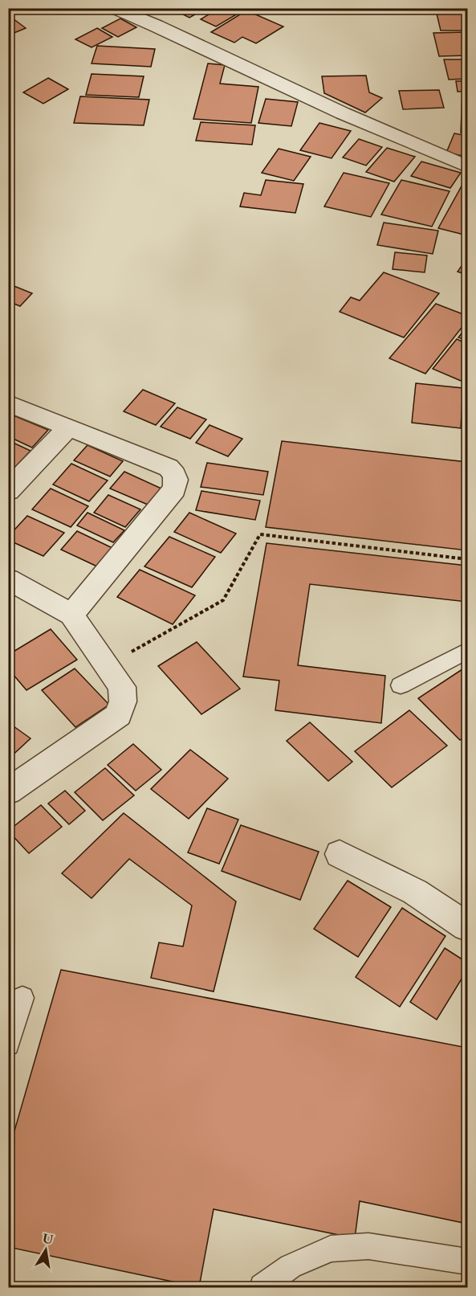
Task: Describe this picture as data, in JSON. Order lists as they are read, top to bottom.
{
  "north": "top"
}
